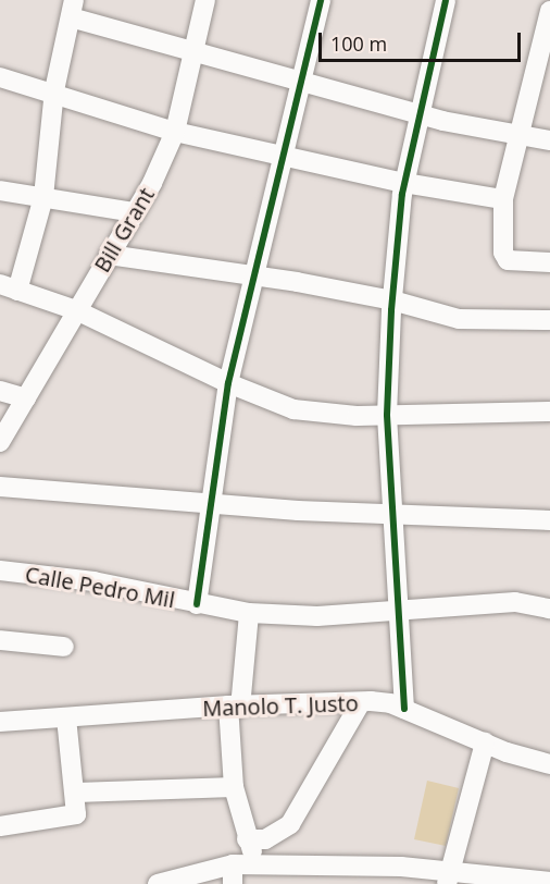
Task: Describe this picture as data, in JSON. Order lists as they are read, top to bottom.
{
  "streets": {
    "street": ["Bill Grant", "Calle Pedro Mil", "Manolo T. Justo"]
  },
  "scale_bar": "100 m"
}
